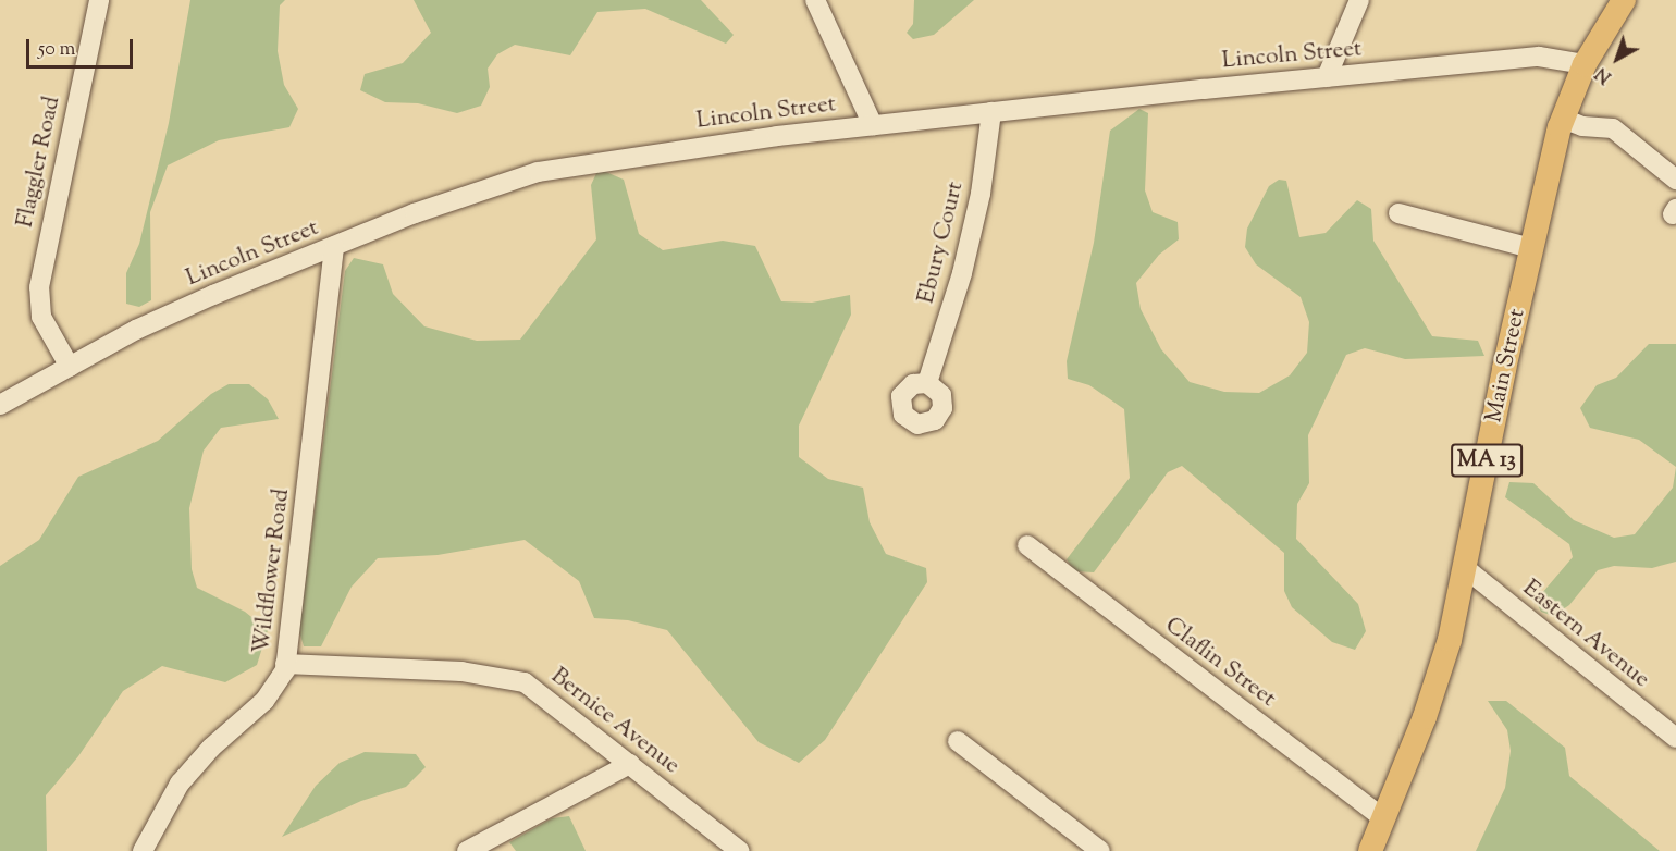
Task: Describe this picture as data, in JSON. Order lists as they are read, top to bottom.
{
  "streets": {
    "main road": ["Main Street", "MA 13"],
    "street": [
      "Lincoln Street",
      "Flaggler Road",
      "Ebury Court",
      "Wildflower Road",
      "Eastern Avenue",
      "Claflin Street",
      "Bernice Avenue"
    ]
  },
  "crossings": [
    ["Lincoln Street", "Flaggler Road"],
    ["Lincoln Street", "Ebury Court"],
    ["Lincoln Street", "Main Street"],
    ["Lincoln Street", "Wildflower Road"],
    ["Main Street", "Eastern Avenue"],
    ["Main Street", "Claflin Street"],
    ["Wildflower Road", "Bernice Avenue"]
  ],
  "scale_bar": "50 m",
  "north": "bottom left"
}
